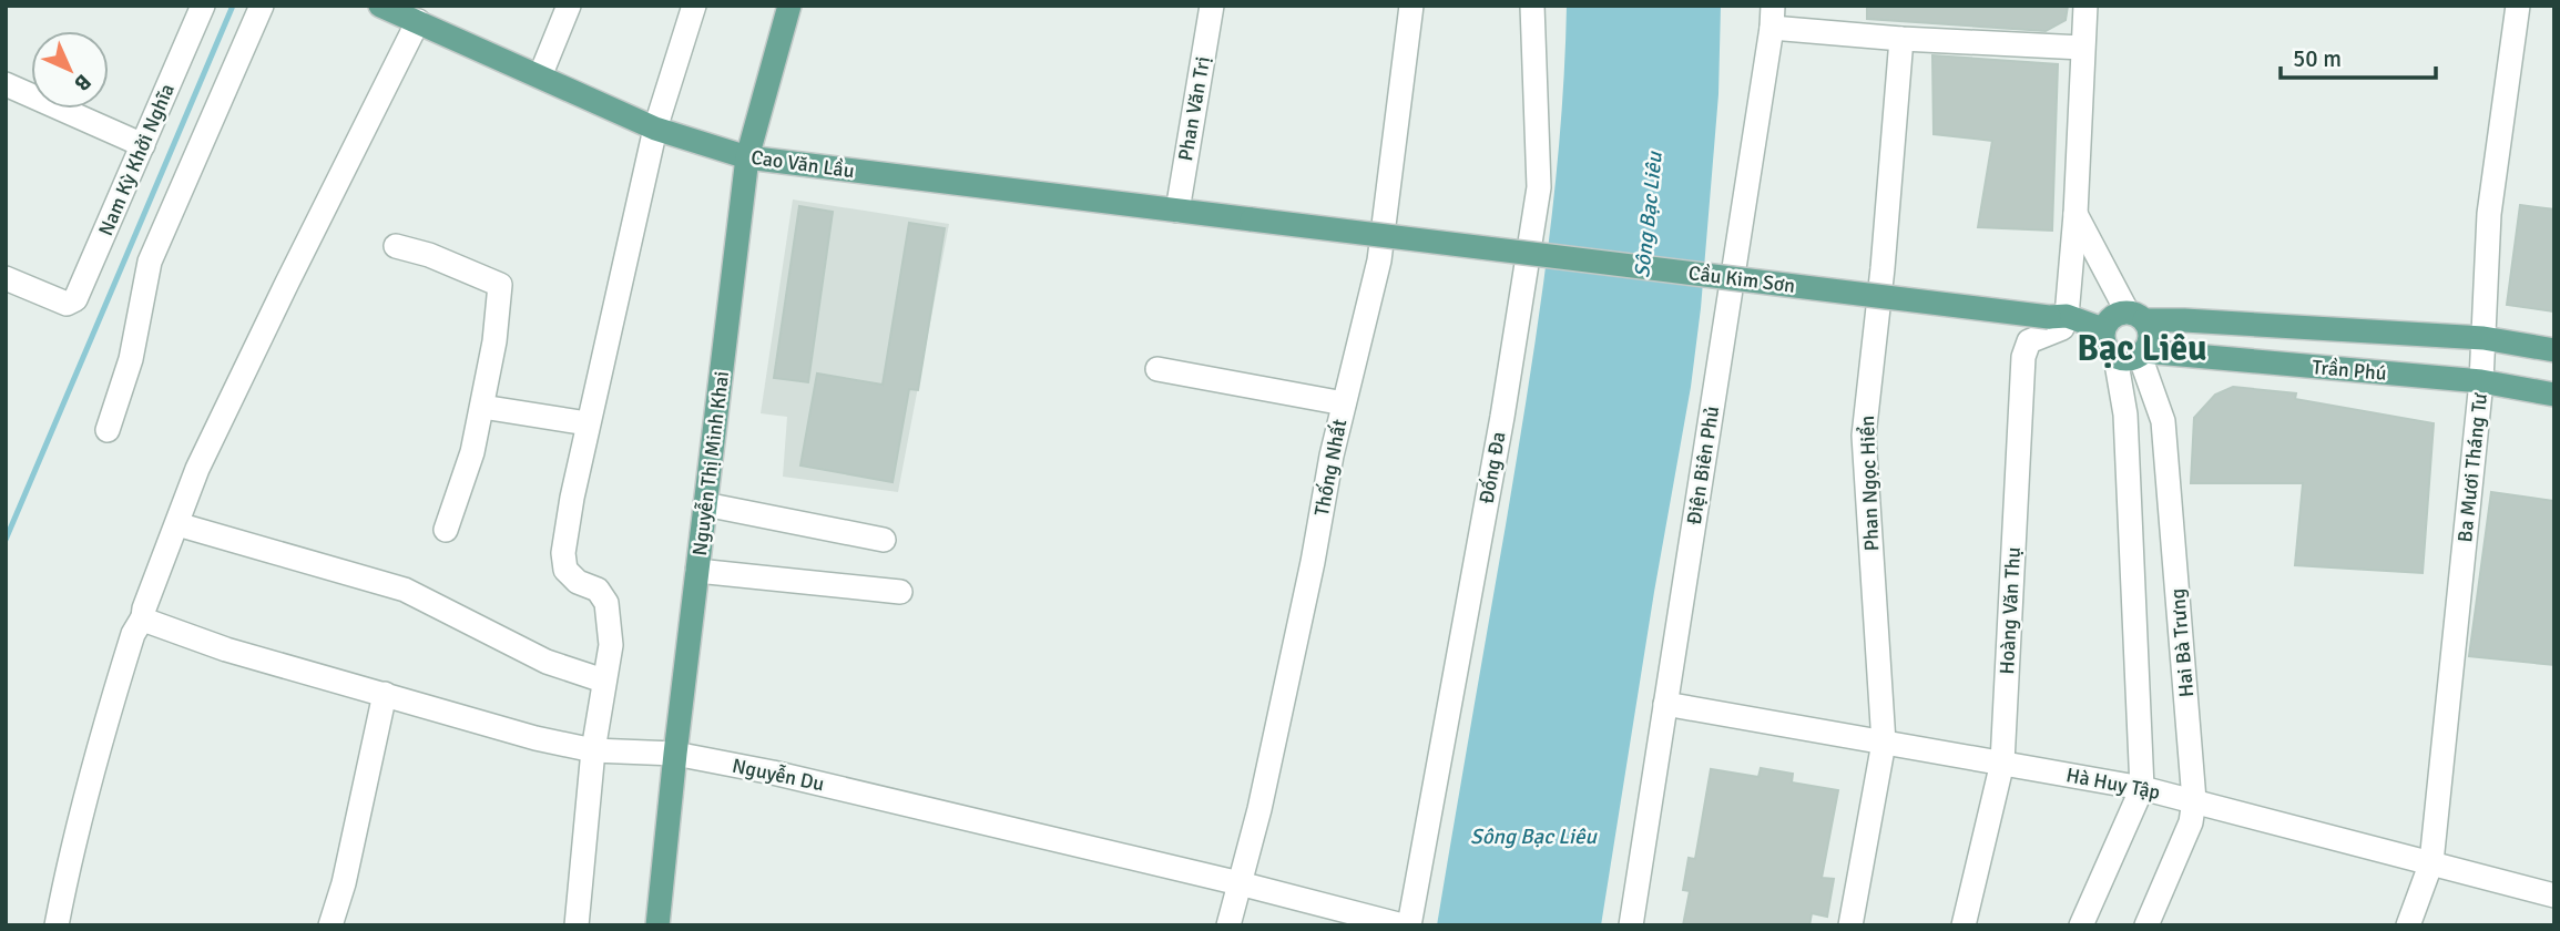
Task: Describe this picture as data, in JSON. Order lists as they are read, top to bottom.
{
  "streets": {
    "main road": [
      "Cao Văn Lầu",
      "Cầu Kim Sơn",
      "Trần Phú",
      "Nguyễn Thị Minh Khai"
    ],
    "street": [
      "Phan Văn Trị",
      "Nam Kỳ Khởi Nghĩa",
      "Điện Biên Phủ",
      "Thống Nhất",
      "Đống Đa",
      "Ba Mươi Tháng Tư",
      "Phan Ngọc Hiển",
      "Hoàng Văn Thụ",
      "Hai Bà Trưng",
      "Nguyễn Du",
      "Hà Huy Tập"
    ]
  },
  "crossings": [
    ["Phan Văn Trị", "Cao Văn Lầu"],
    ["Cao Văn Lầu", "Cầu Kim Sơn"],
    ["Cao Văn Lầu", "Nguyễn Thị Minh Khai"],
    ["Cầu Kim Sơn", "Hoàng Văn Thụ"],
    ["Trần Phú", "Ba Mươi Tháng Tư"],
    ["Trần Phú", "Hai Bà Trưng"],
    ["Nguyễn Thị Minh Khai", "Nguyễn Du"],
    ["Điện Biên Phủ", "Hà Huy Tập"],
    ["Thống Nhất", "Nguyễn Du"],
    ["Ba Mươi Tháng Tư", "Hà Huy Tập"],
    ["Phan Ngọc Hiển", "Hà Huy Tập"],
    ["Hoàng Văn Thụ", "Hà Huy Tập"],
    ["Hai Bà Trưng", "Hà Huy Tập"]
  ],
  "districts": ["Bạc Liêu"],
  "water": ["Sông Bạc Liêu"],
  "scale_bar": "50 m",
  "north": "bottom right"
}
